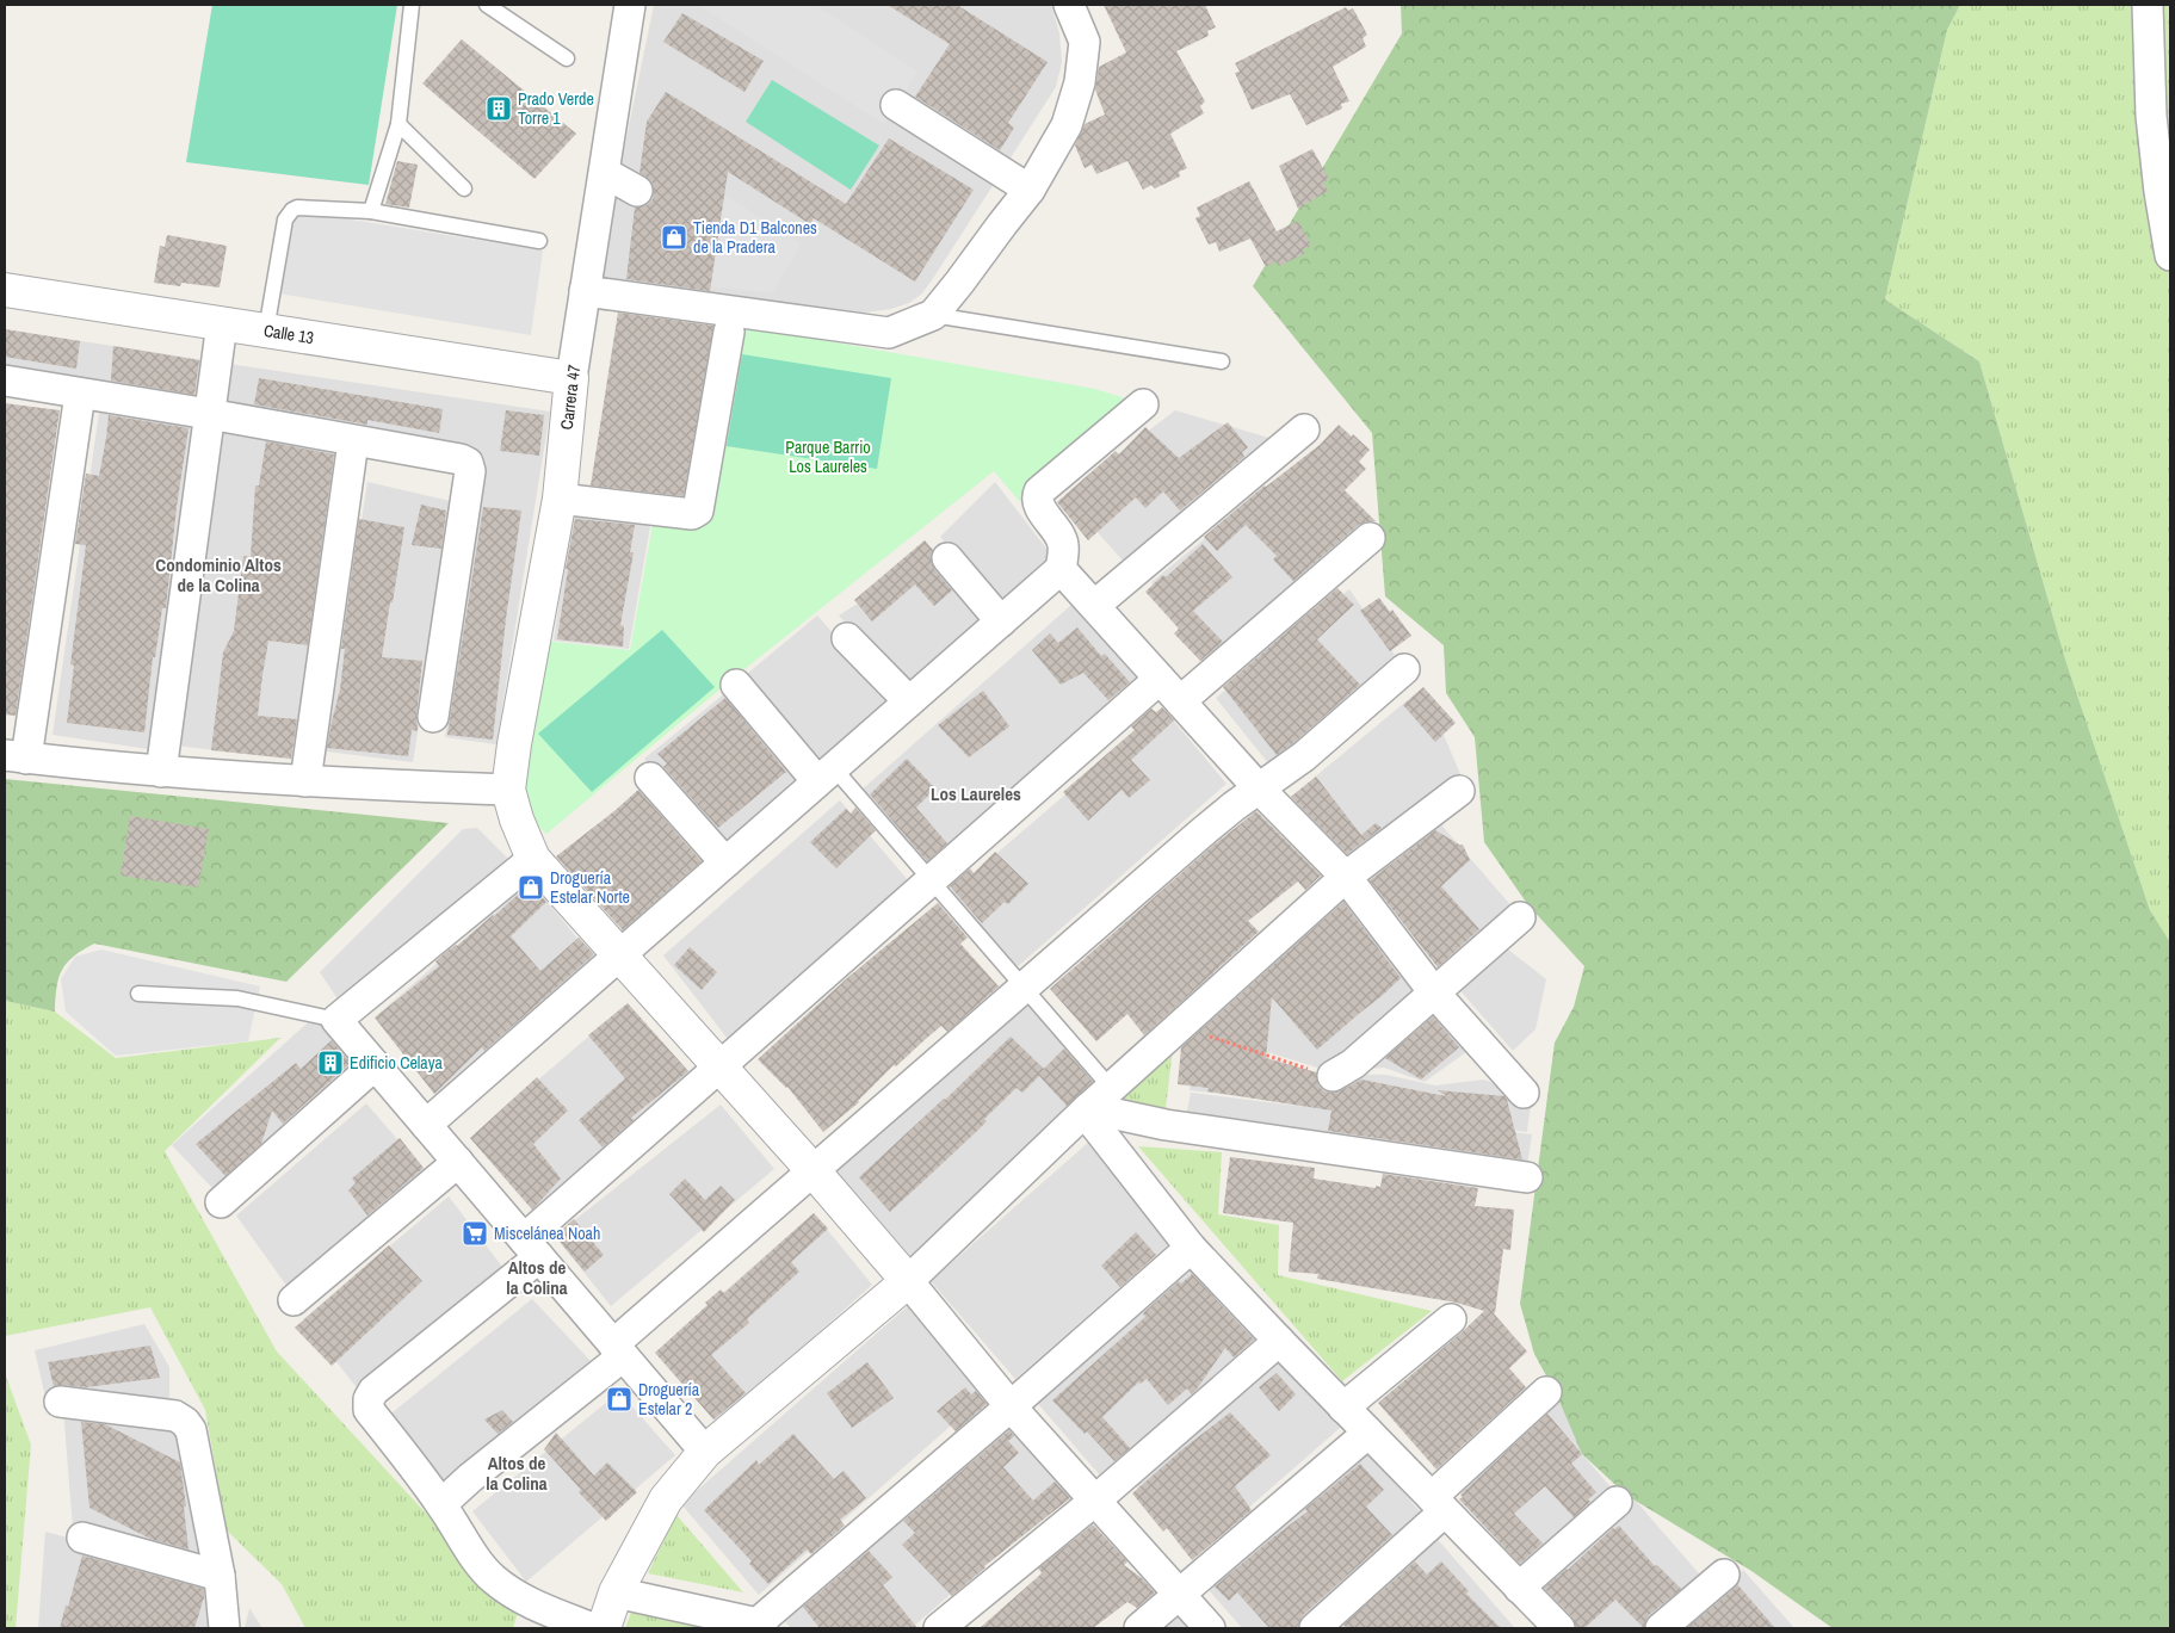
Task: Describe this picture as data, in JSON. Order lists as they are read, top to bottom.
{
  "streets": {
    "street": ["Calle 13", "Carrera 47"]
  },
  "crossings": [
    ["Calle 13", "Carrera 47"]
  ],
  "districts": [
    "Condominio Altos de la Colina",
    "Los Laureles",
    "Altos de la Colina",
    "Altos de la Colina"
  ],
  "parks": ["Parque Barrio Los Laureles"],
  "places": {
    "building": ["Prado Verde Torre 1", "Edificio Celaya"],
    "shop": ["Tienda D1 Balcones de la Pradera", "Droguería Estelar Norte", "Droguería Estelar 2"],
    "supermarket": ["Miscelánea Noah"]
  }
}
